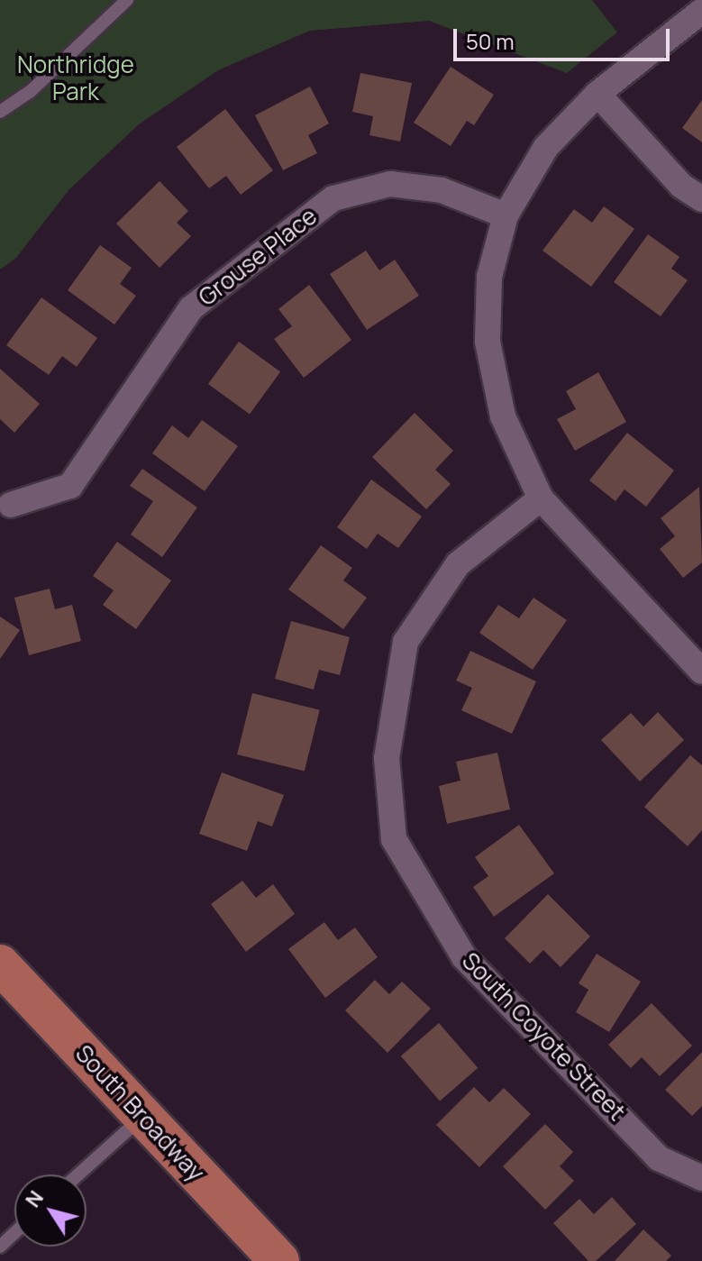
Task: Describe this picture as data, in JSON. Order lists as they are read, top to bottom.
{
  "streets": {
    "main road": ["South Broadway"],
    "street": ["Grouse Place", "South Coyote Street"]
  },
  "parks": ["Northridge Park"],
  "scale_bar": "50 m",
  "north": "top left"
}
